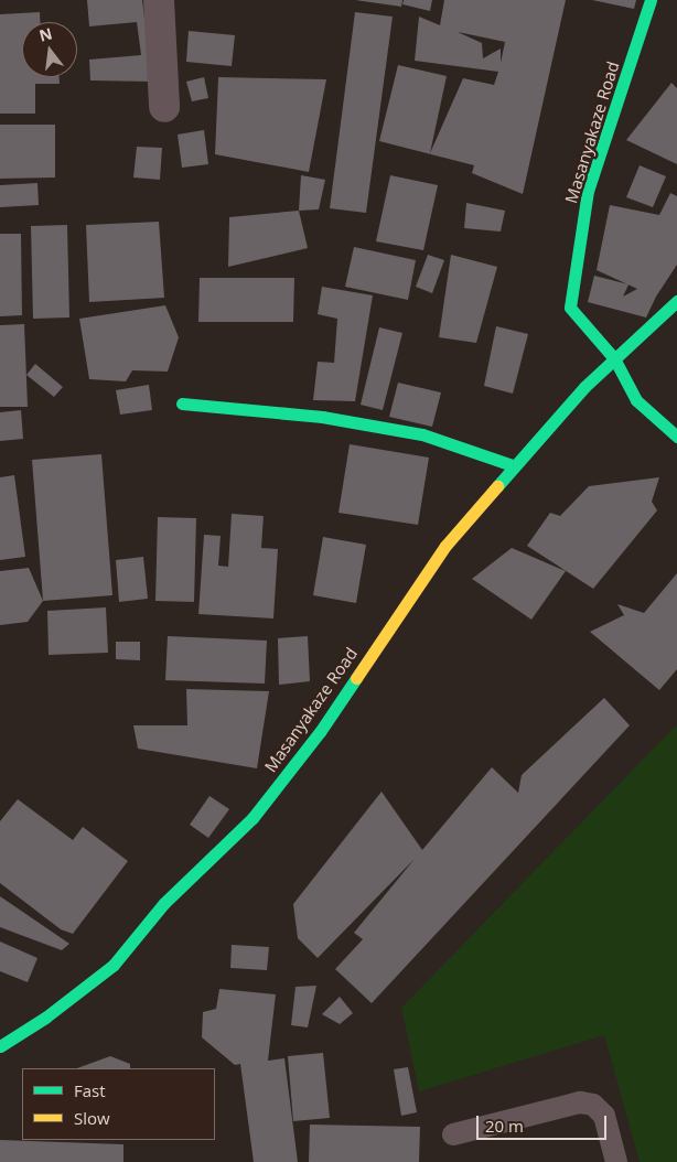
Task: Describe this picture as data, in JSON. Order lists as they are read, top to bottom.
{
  "streets": {
    "street": ["Masanyakaze Road"]
  },
  "legend": ["Fast", "Slow"],
  "scale_bar": "20 m",
  "north": "top"
}
